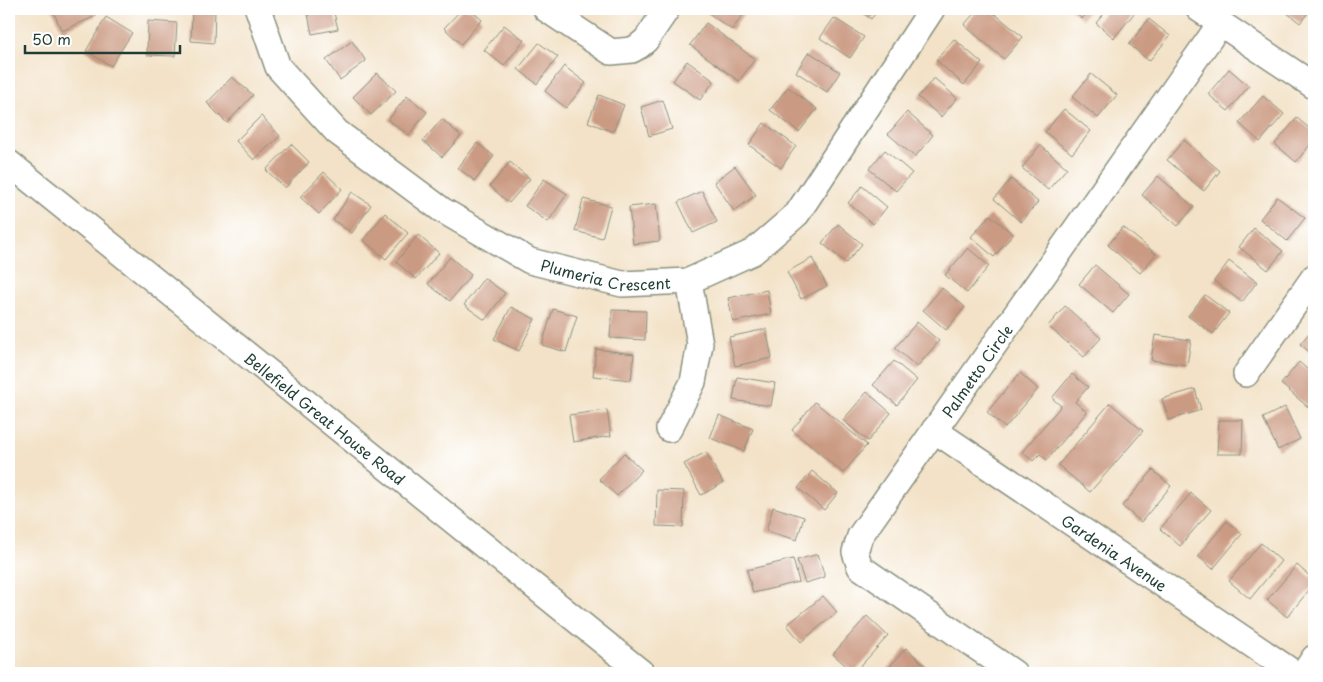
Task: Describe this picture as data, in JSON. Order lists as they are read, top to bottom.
{
  "streets": {
    "street": [
      "Plumeria Crescent",
      "Palmetto Circle",
      "Bellefield Great House Road",
      "Gardenia Avenue"
    ]
  },
  "crossings": [
    ["Palmetto Circle", "Gardenia Avenue"]
  ],
  "scale_bar": "50 m"
}
